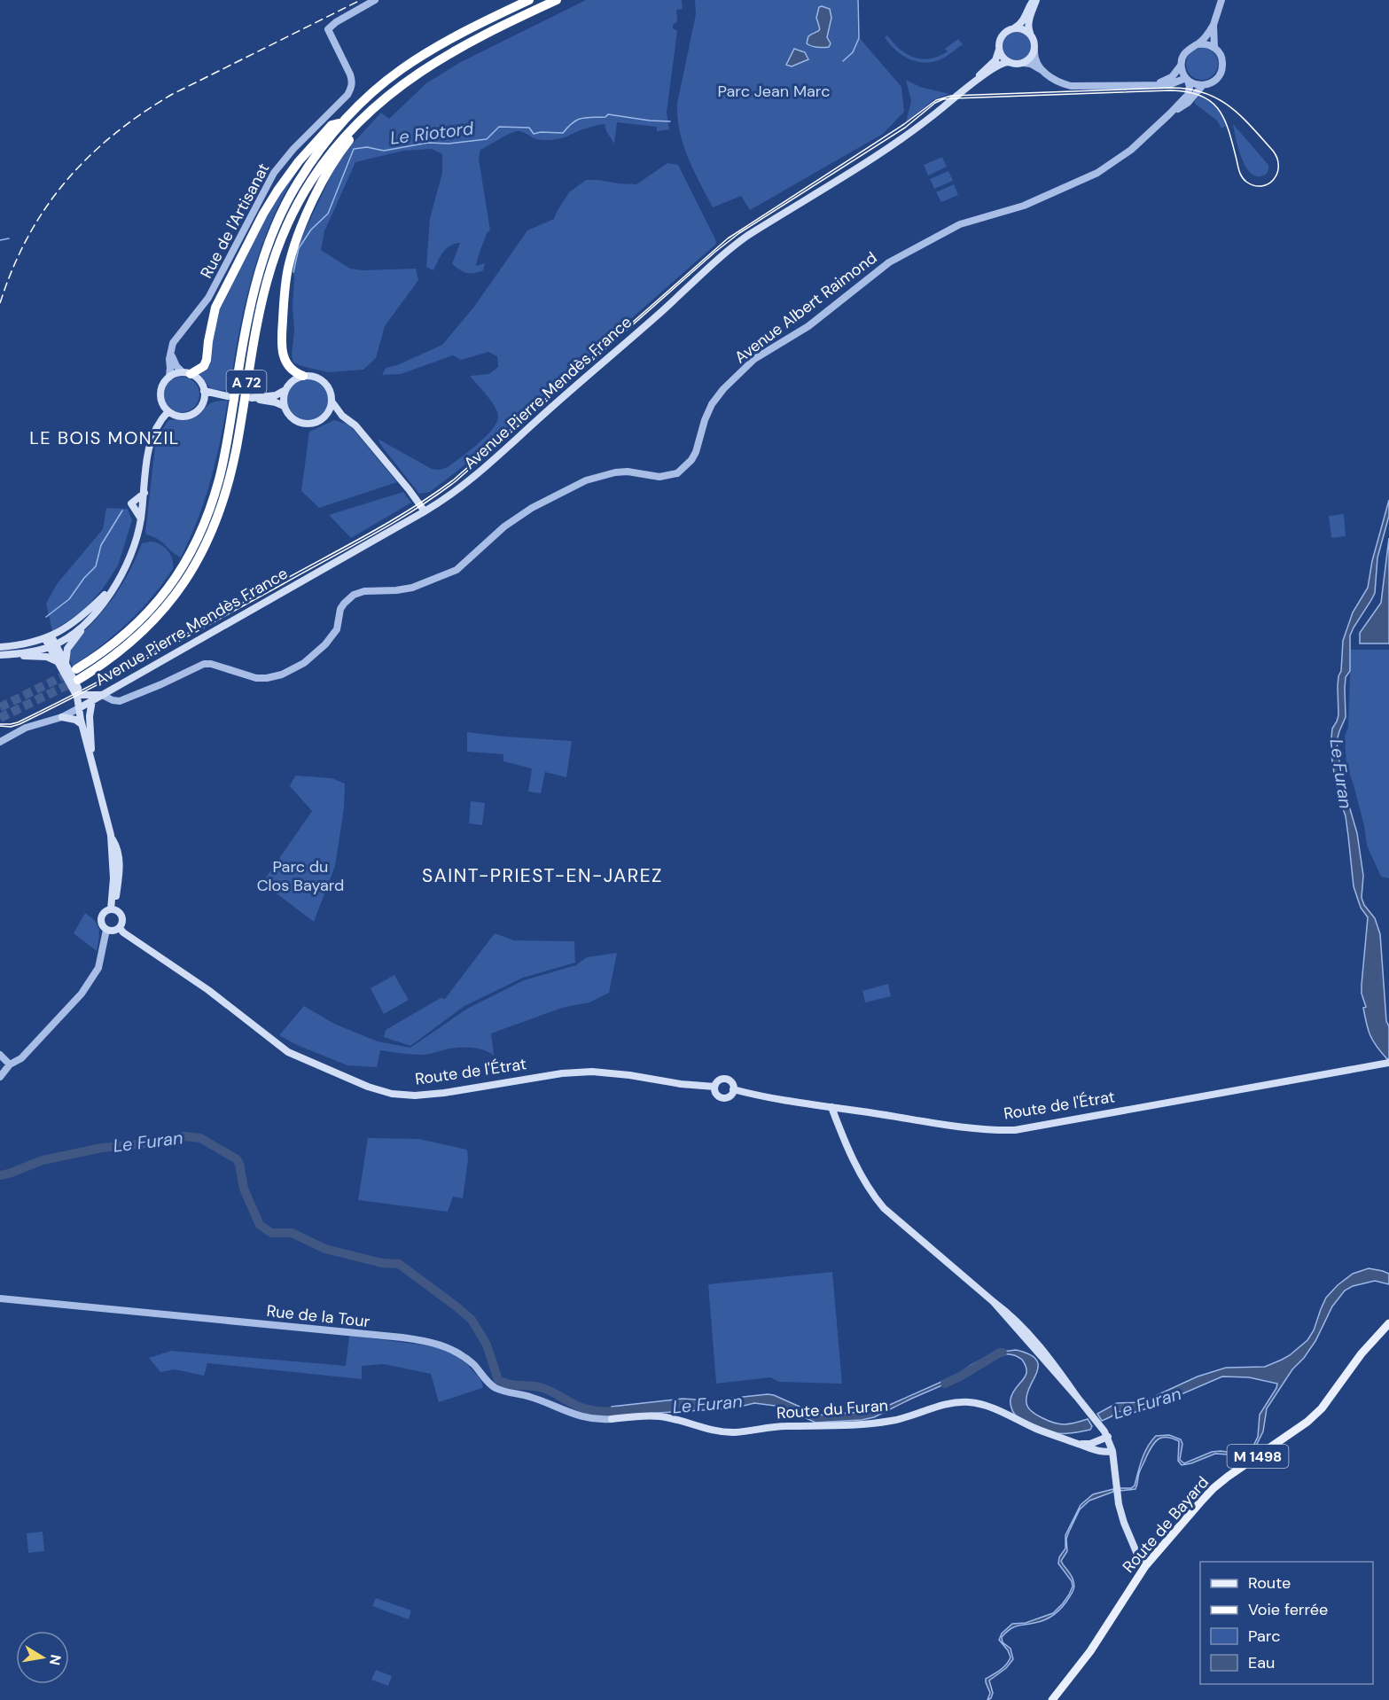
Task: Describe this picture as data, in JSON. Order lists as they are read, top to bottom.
{
  "streets": {
    "highway": ["A 72"],
    "main road": [
      "Avenue Pierre Mendès France",
      "Route de l'Étrat",
      "Route du Furan",
      "M 1498",
      "Route de Bayard"
    ],
    "street": ["Rue de l'Artisanat", "Avenue Albert Raimond", "Rue de la Tour"]
  },
  "crossings": [
    ["Avenue Albert Raimond", "Avenue Pierre Mendès France"],
    ["Rue de la Tour", "Route du Furan"]
  ],
  "districts": ["LE BOIS MONZIL", "SAINT-PRIEST-EN-JAREZ"],
  "water": ["Le Riotord", "Le Furan"],
  "parks": ["Parc Jean Marc", "Parc du Clos Bayard"],
  "legend": [
    "Route",
    "Voie ferrée",
    "Parc",
    "Eau"
  ],
  "north": "right"
}
